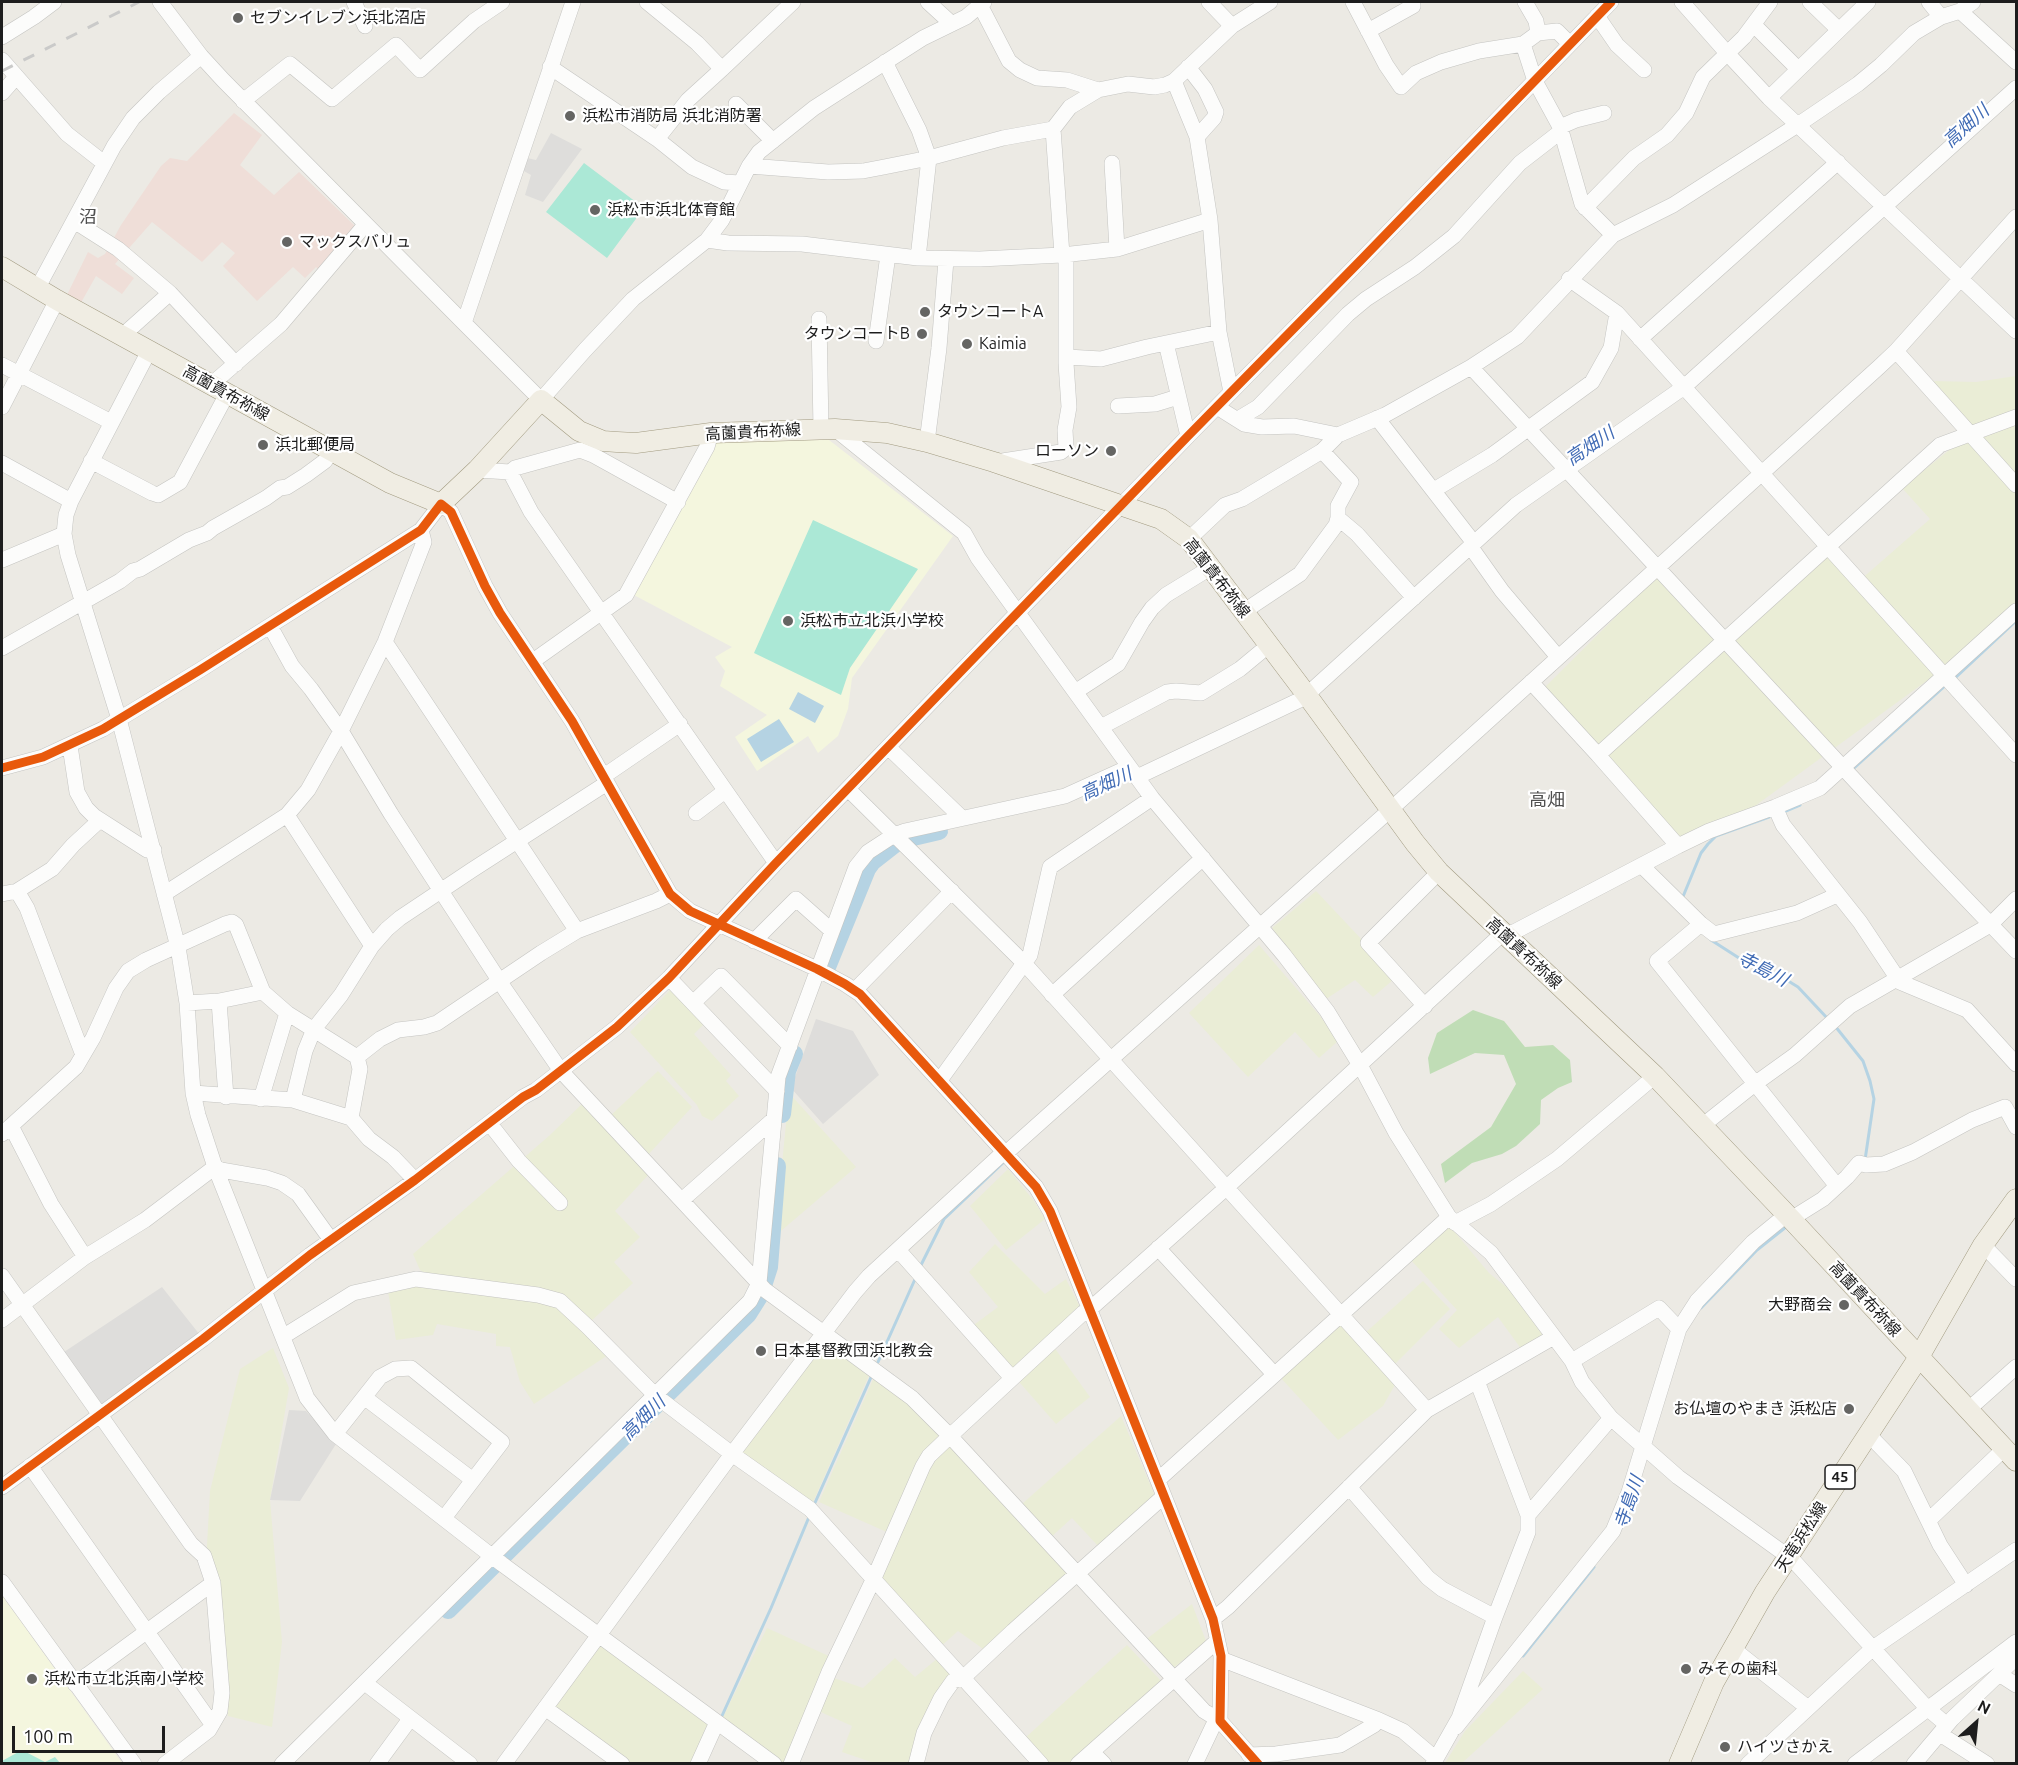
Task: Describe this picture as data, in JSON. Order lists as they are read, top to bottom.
{
  "streets": {
    "main road": ["高薗貴布祢線", "45", "天竜浜松線"]
  },
  "crossings": [
    ["高薗貴布祢線", "天竜浜松線"]
  ],
  "districts": ["沼", "高畑"],
  "water": ["高畑川", "寺島川"],
  "places": [
    "セブンイレブン浜北沼店",
    "浜松市消防局 浜北消防署",
    "浜松市浜北体育館",
    "マックスバリュ",
    "タウンコートA",
    "タウンコートB",
    "Kaimia",
    "浜北郵便局",
    "ローソン",
    "浜松市立北浜小学校",
    "大野商会",
    "日本基督教団浜北教会",
    "お仏壇のやまき 浜松店",
    "みその歯科",
    "浜松市立北浜南小学校",
    "ハイツさかえ"
  ],
  "scale_bar": "100 m",
  "north": "top right"
}
